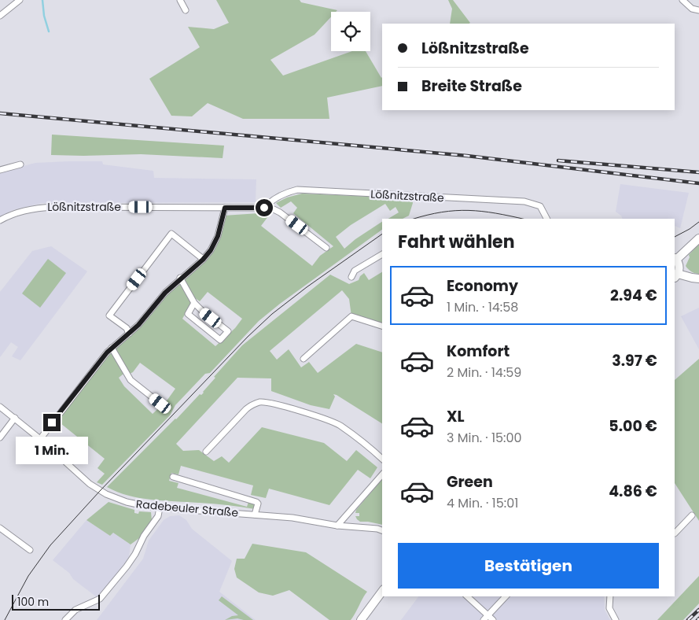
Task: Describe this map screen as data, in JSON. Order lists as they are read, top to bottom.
{
  "streets": {
    "street": ["Lößnitzstraße", "Radebeuler Straße"]
  },
  "scale_bar": "100 m",
  "page": {
    "banner": ["Lößnitzstraße", "Breite Straße"],
    "heading": "Fahrt wählen",
    "list": [
      {
        "name": "Economy",
        "note": "1 Min. · 14:58",
        "value": "2.94 €"
      },
      {
        "name": "Komfort",
        "note": "2 Min. · 14:59",
        "value": "3.97 €"
      },
      {
        "name": "XL",
        "note": "3 Min. · 15:00",
        "value": "5.00 €"
      },
      {
        "name": "Green",
        "note": "4 Min. · 15:01",
        "value": "4.86 €"
      }
    ],
    "bubble": "1 Min.",
    "buttons": "Bestätigen",
    "scale": "100 m"
  }
}
